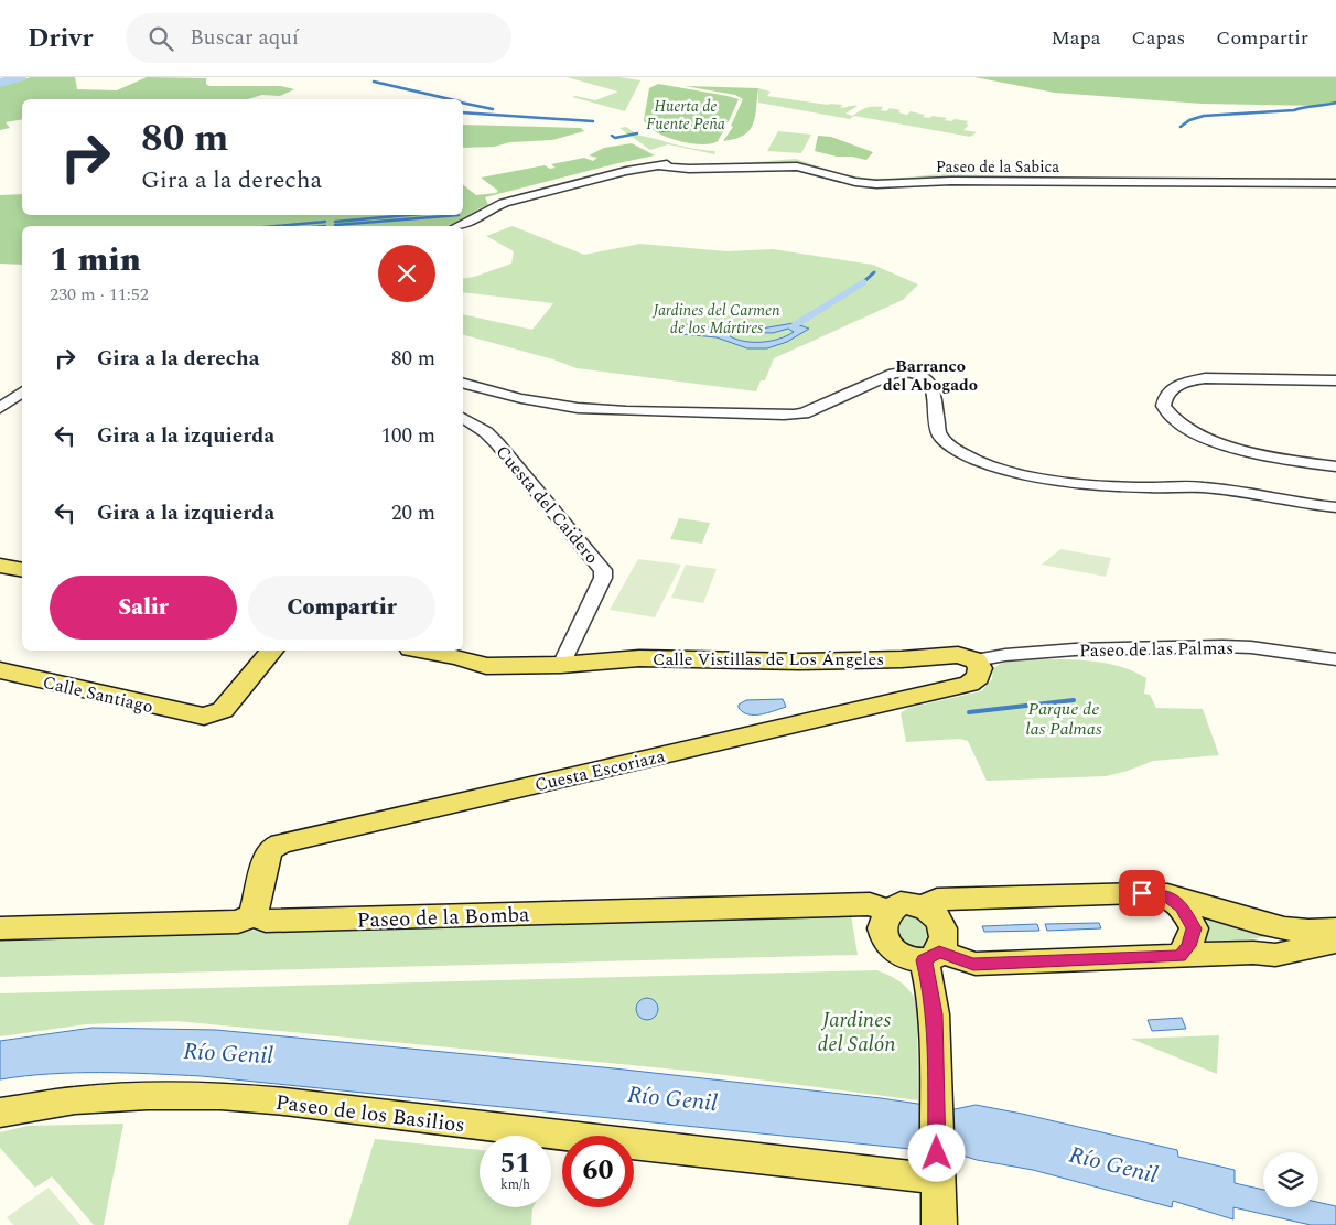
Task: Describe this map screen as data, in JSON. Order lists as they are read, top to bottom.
{
  "streets": {
    "main road": [
      "Calle Vistillas de Los Ángeles",
      "Calle Santiago",
      "Cuesta Escoriaza",
      "Paseo de la Bomba",
      "Paseo de los Basilios"
    ],
    "street": ["Paseo de la Sabica", "Cuesta del Caidero", "Paseo de las Palmas"]
  },
  "crossings": [
    ["Cuesta del Caidero", "Calle Vistillas de Los Ángeles"],
    ["Paseo de las Palmas", "Calle Vistillas de Los Ángeles"],
    ["Paseo de las Palmas", "Cuesta Escoriaza"],
    ["Calle Vistillas de Los Ángeles", "Cuesta Escoriaza"],
    ["Cuesta Escoriaza", "Paseo de la Bomba"]
  ],
  "districts": ["Barranco del Abogado"],
  "water": ["Río Genil"],
  "parks": [
    "Huerta de Fuente Peña",
    "Jardines del Carmen de los Mártires",
    "Parque de las Palmas",
    "Jardines del Salón"
  ],
  "page": {
    "header": "Drivr",
    "search": "Buscar aquí",
    "nav": ["Mapa", "Capas", "Compartir"],
    "turn": ["80 m", "Gira a la derecha"],
    "heading": ["1 min", "230 m · 11:52"],
    "list": [
      {
        "name": "Gira a la derecha",
        "value": "80 m"
      },
      {
        "name": "Gira a la izquierda",
        "value": "100 m"
      },
      {
        "name": "Gira a la izquierda",
        "value": "20 m"
      }
    ],
    "buttons": ["Salir", "Compartir"],
    "speed": "51 km/h",
    "limit": "60"
  }
}
